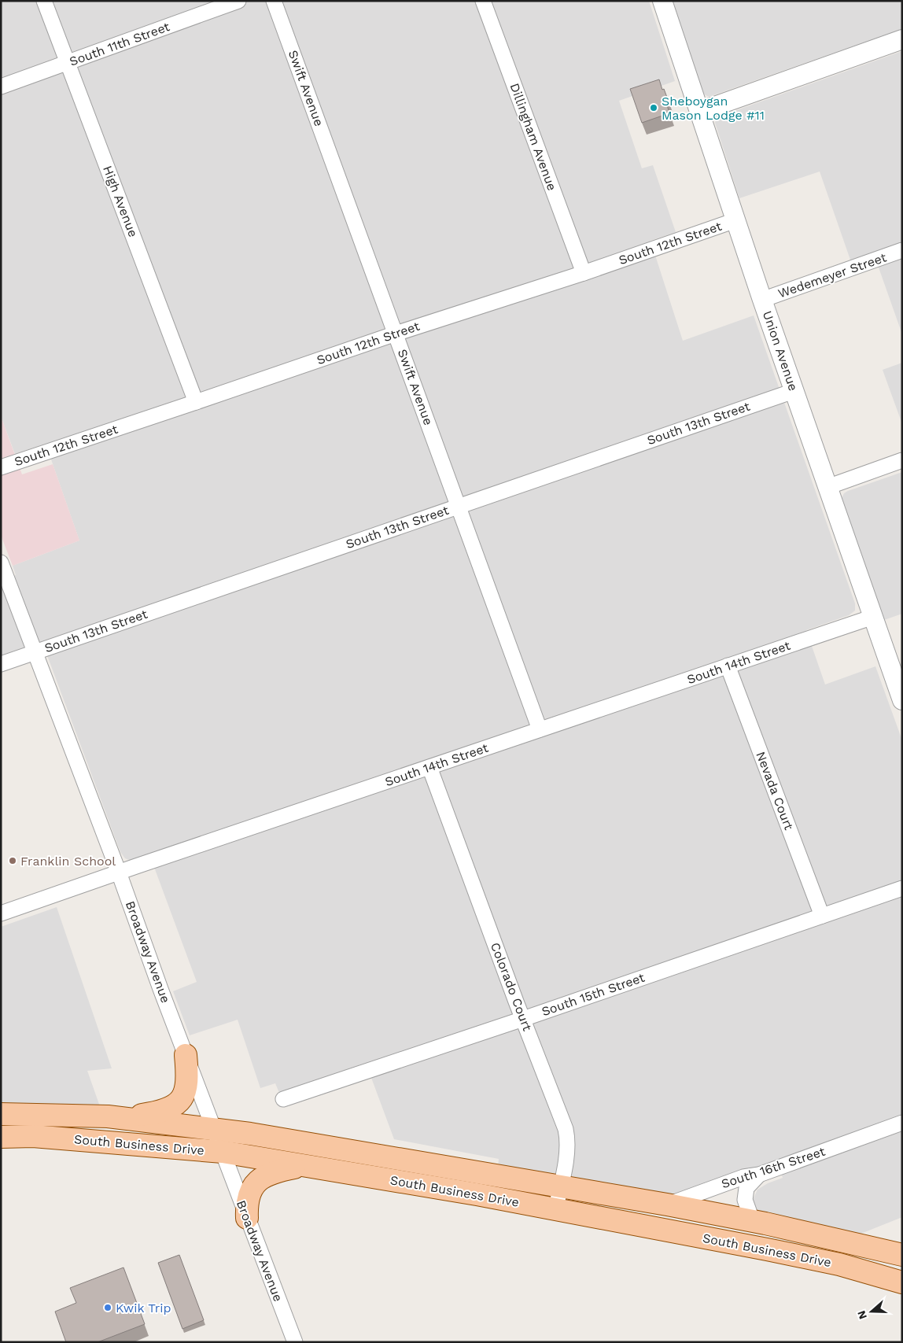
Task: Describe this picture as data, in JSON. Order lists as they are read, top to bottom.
{
  "streets": {
    "main road": ["South Business Drive"],
    "street": [
      "South 11th Street",
      "Swift Avenue",
      "Dillingham Avenue",
      "High Avenue",
      "South 12th Street",
      "Wedemeyer Street",
      "Union Avenue",
      "South 13th Street",
      "South 14th Street",
      "Nevada Court",
      "Broadway Avenue",
      "Colorado Court",
      "South 15th Street",
      "South 16th Street"
    ]
  },
  "crossings": [
    ["South 11th Street", "High Avenue"],
    ["Swift Avenue", "South 12th Street"],
    ["Swift Avenue", "South 13th Street"],
    ["Swift Avenue", "South 14th Street"],
    ["Dillingham Avenue", "South 12th Street"],
    ["High Avenue", "South 12th Street"],
    ["South 12th Street", "Union Avenue"],
    ["Wedemeyer Street", "Union Avenue"],
    ["Union Avenue", "South 13th Street"],
    ["Union Avenue", "South 14th Street"],
    ["South 13th Street", "Broadway Avenue"],
    ["South 14th Street", "Nevada Court"],
    ["South 14th Street", "Broadway Avenue"],
    ["South 14th Street", "Colorado Court"],
    ["Nevada Court", "South 15th Street"],
    ["Broadway Avenue", "South Business Drive"],
    ["Colorado Court", "South 15th Street"],
    ["Colorado Court", "South Business Drive"],
    ["South Business Drive", "South 16th Street"]
  ],
  "places": ["Sheboygan Mason Lodge #11", "Franklin School", "Kwik Trip"],
  "north": "left"
}
